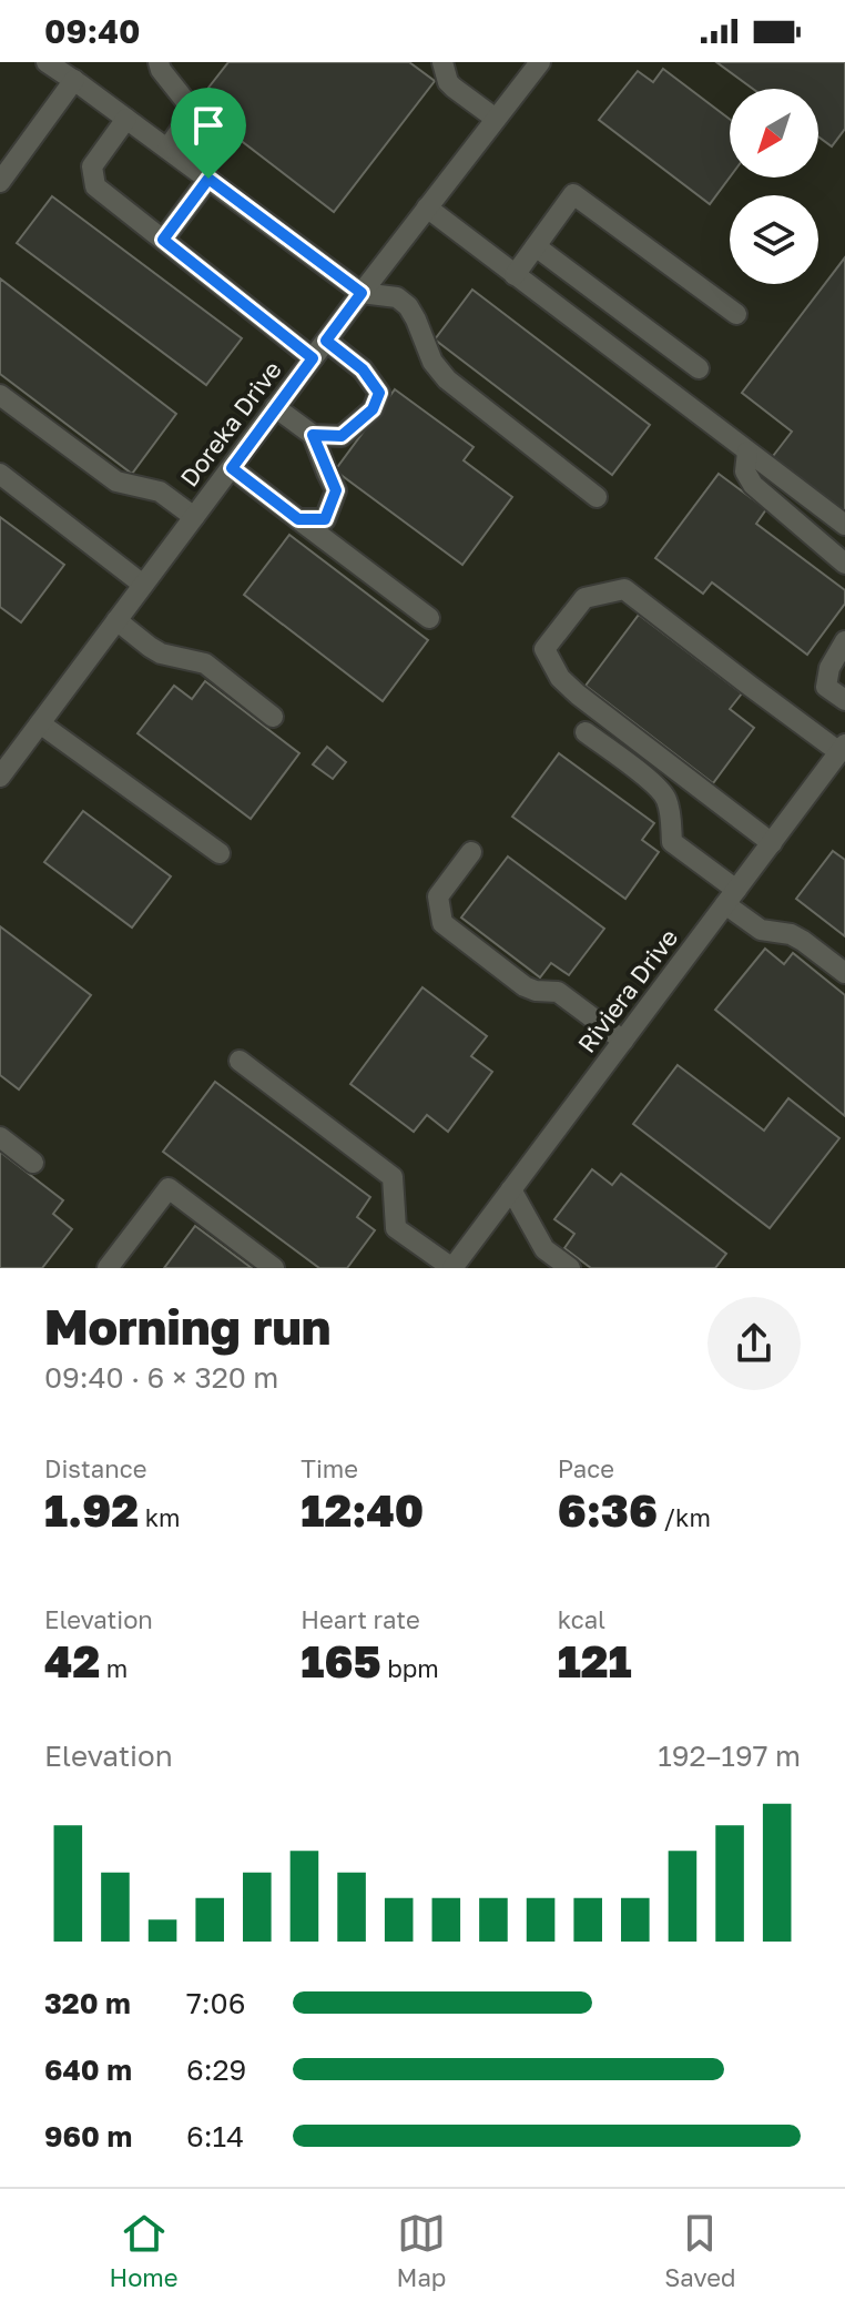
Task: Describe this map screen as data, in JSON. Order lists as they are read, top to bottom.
{
  "streets": {
    "street": ["Doreka Drive", "Riviera Drive"]
  },
  "north": "bottom left",
  "page": {
    "status": "09:40",
    "heading": ["Morning run", "09:40 · 6 × 320 m"],
    "stats": [
      ["Distance", "1.92 km"],
      ["Time", "12:40"],
      ["Pace", "6:36 /km"],
      ["Elevation", "42 m"],
      ["Heart rate", "165 bpm"],
      ["kcal", "121"]
    ],
    "chart": ["Elevation", "192–197 m"],
    "list": [
      {
        "name": "320 m",
        "note": "7:06"
      },
      {
        "name": "640 m",
        "note": "6:29"
      },
      {
        "name": "960 m",
        "note": "6:14"
      }
    ],
    "tabs": ["Home", "Map", "Saved"]
  }
}
